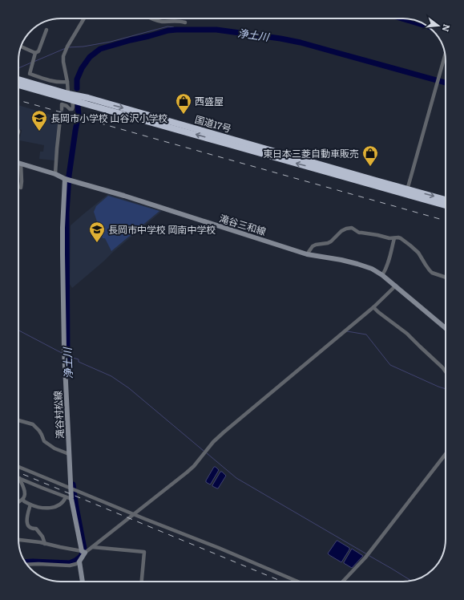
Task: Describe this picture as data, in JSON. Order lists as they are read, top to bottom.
{
  "streets": {
    "highway": ["国道17号"],
    "main road": ["滝谷三和線", "滝谷村松線"]
  },
  "crossings": [
    ["滝谷三和線", "滝谷村松線"]
  ],
  "water": ["浄土川"],
  "places": {
    "shop": ["西盛屋", "東日本三菱自動車販売"],
    "school or university": ["長岡市小学校 山谷沢小学校", "長岡市中学校 岡南中学校"]
  },
  "north": "right"
}
